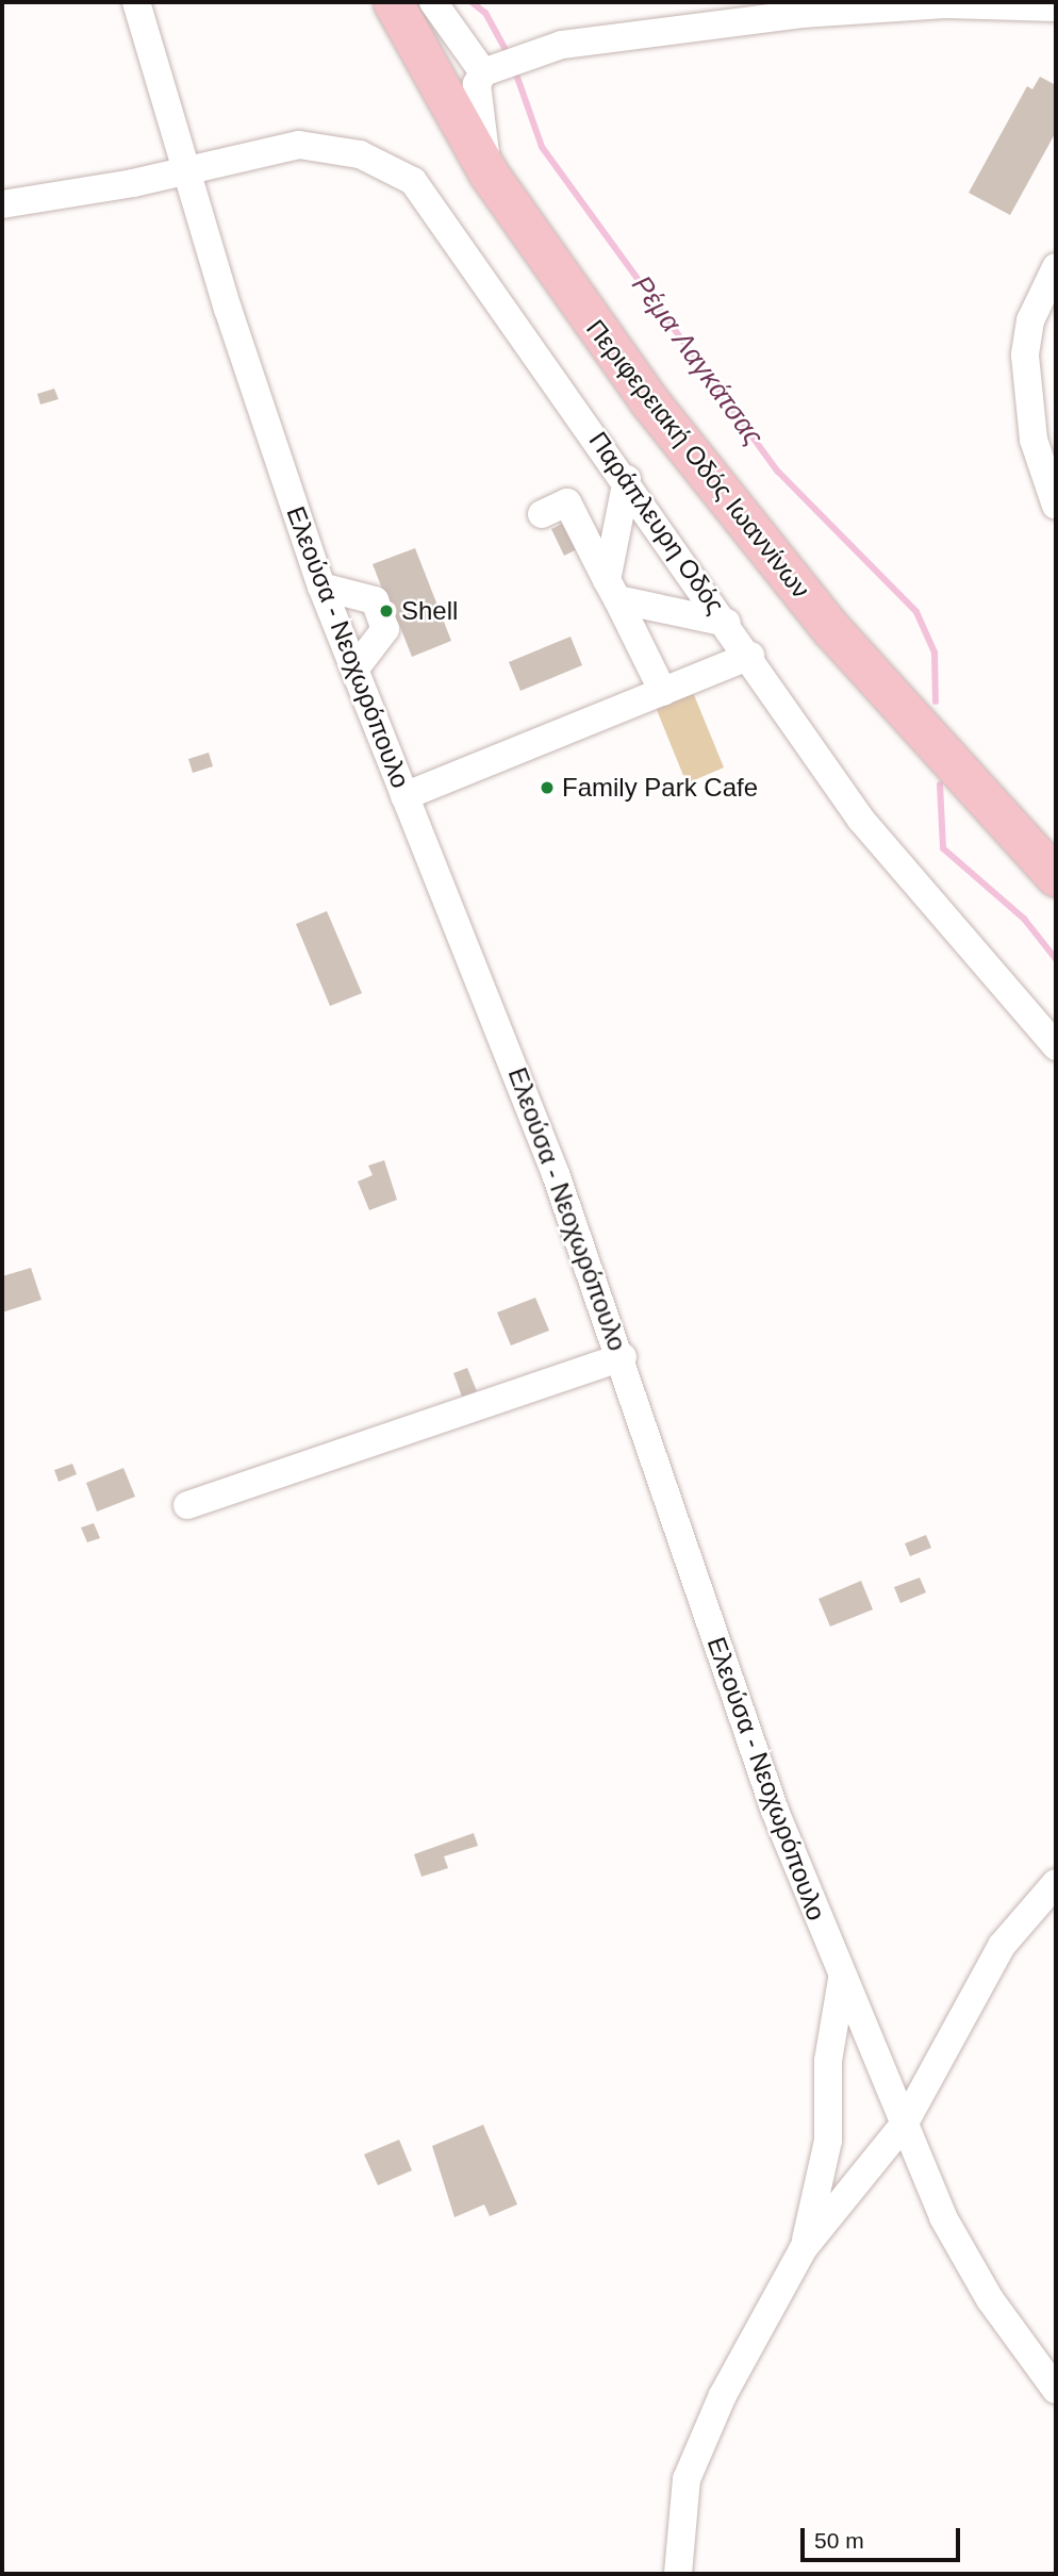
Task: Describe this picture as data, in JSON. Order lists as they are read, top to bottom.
{
  "streets": {
    "highway": ["Περιφερειακή Οδός Ιωαννίνων"],
    "street": ["Παράπλευρη Οδός", "Ελεούσα - Νεοχωρόπουλο"]
  },
  "crossings": [
    ["Παράπλευρη Οδός", "Ελεούσα - Νεοχωρόπουλο"]
  ],
  "water": ["Ρέμα Λαγκάτσας"],
  "places": ["Shell", "Family Park Cafe"],
  "scale_bar": "50 m"
}
